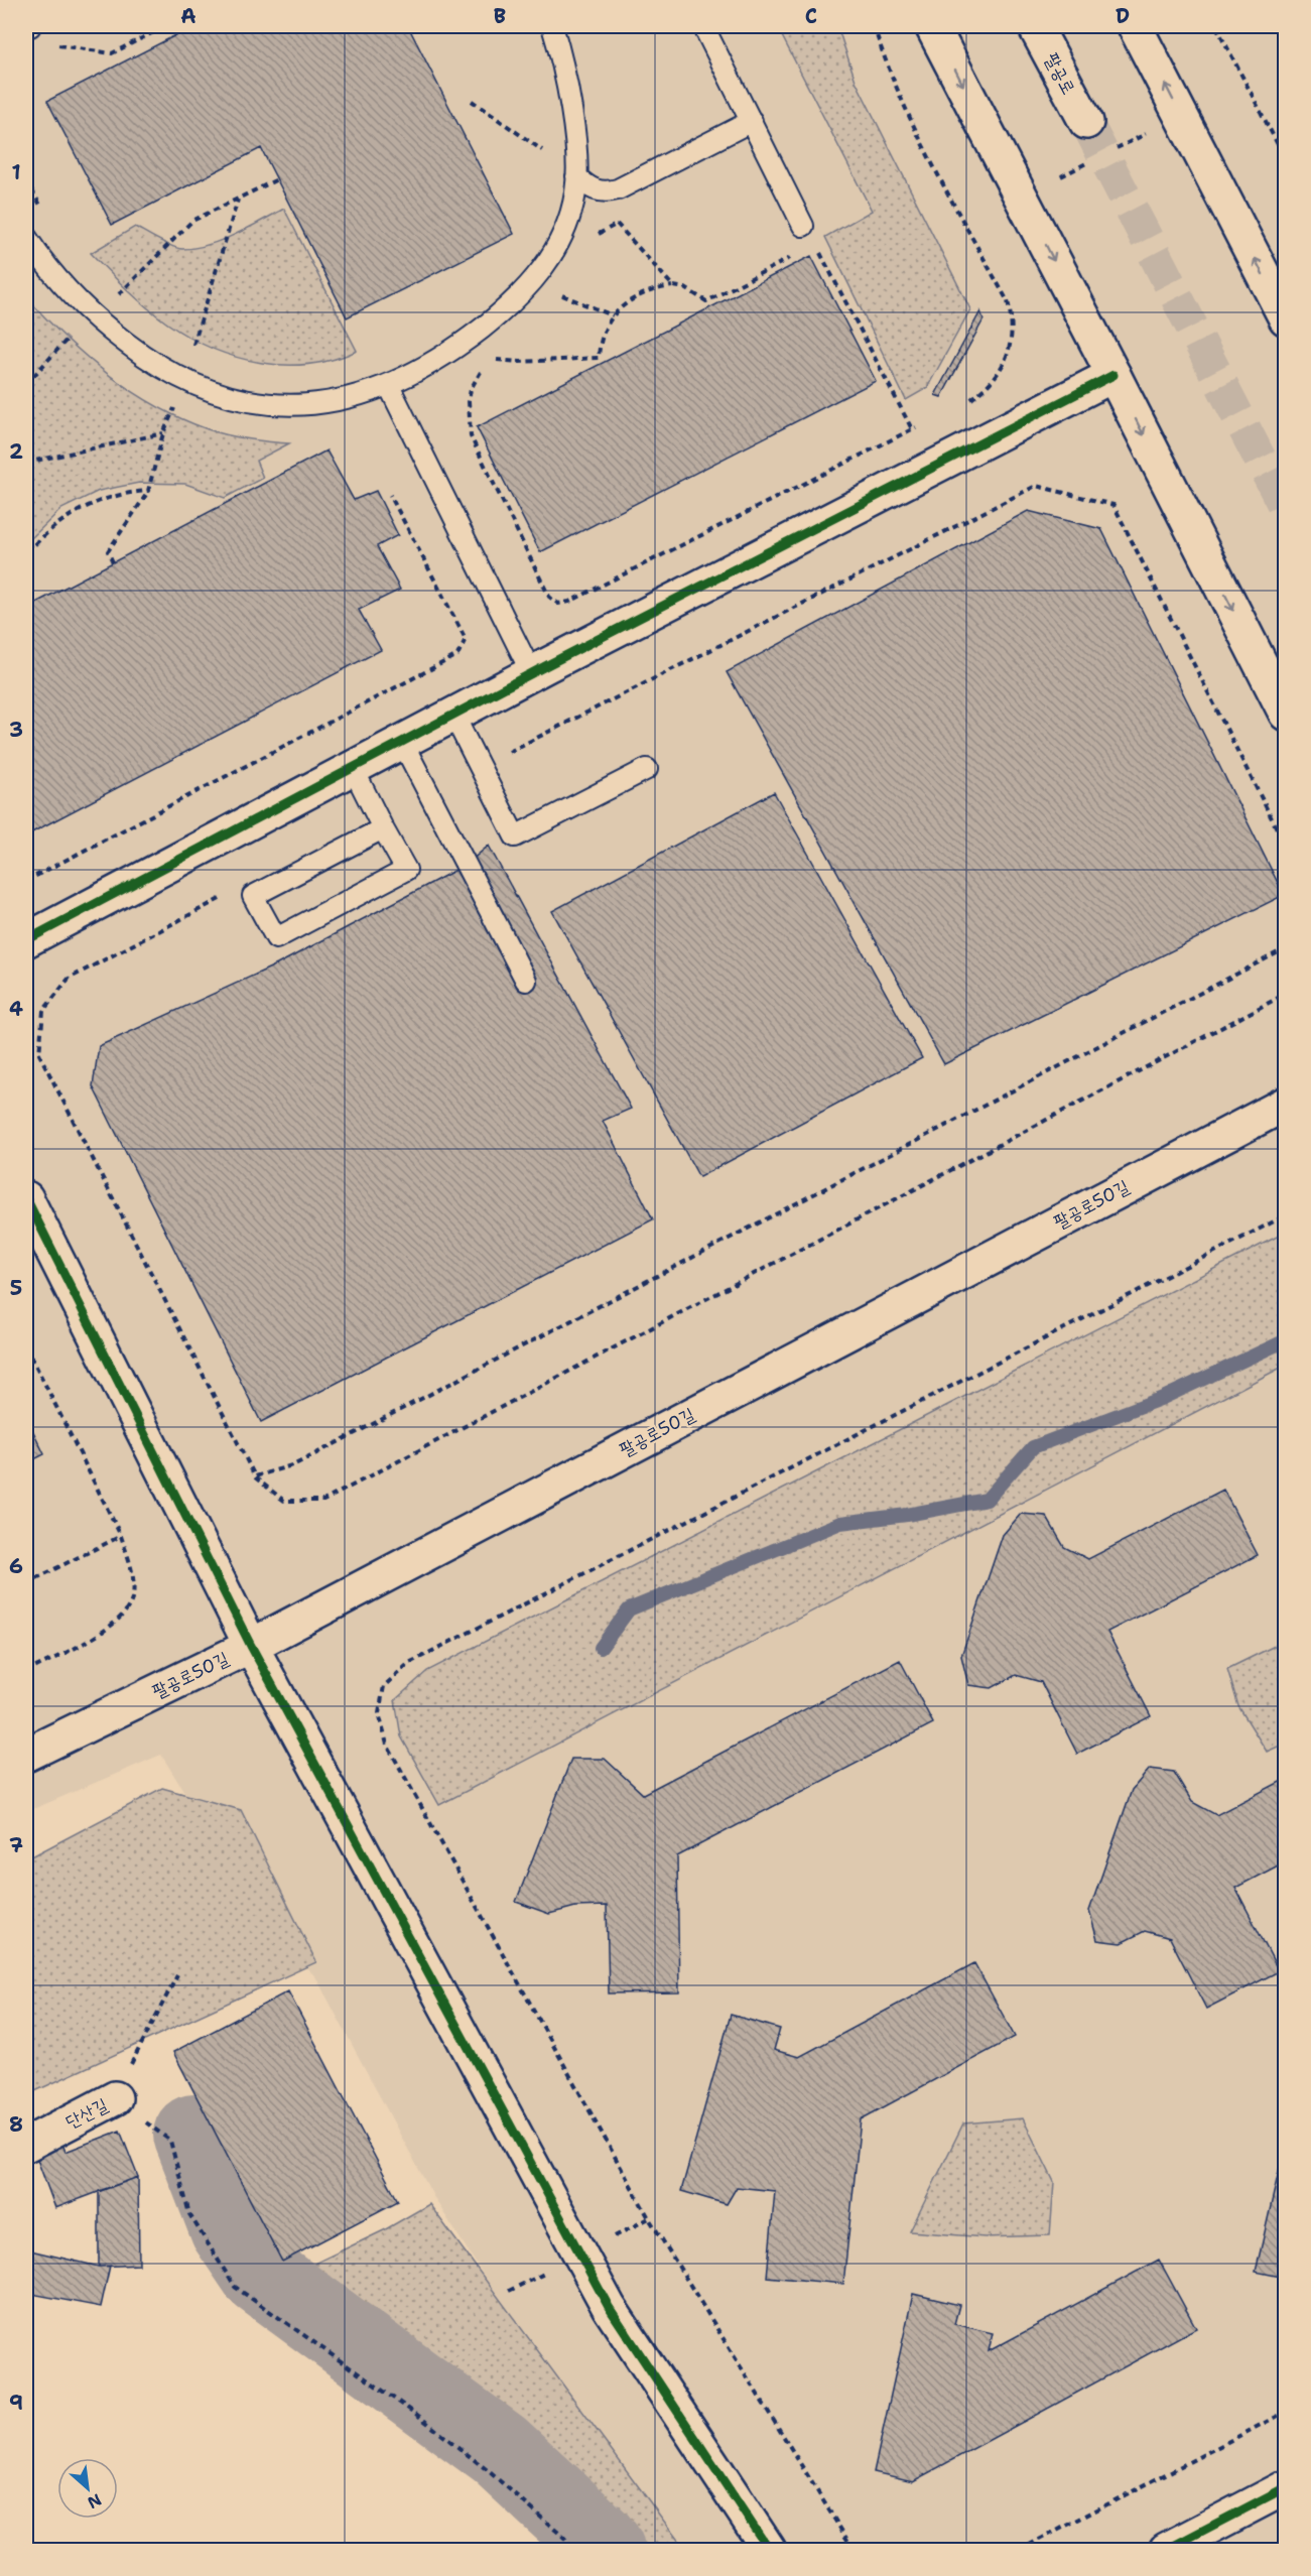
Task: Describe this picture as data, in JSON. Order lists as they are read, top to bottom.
{
  "streets": {
    "street": ["팔공로", "팔공로50길", "단산길"]
  },
  "north": "bottom right",
  "grid": {
    "columns": [
      "A",
      "B",
      "C",
      "D"
    ],
    "rows": [
      "1",
      "2",
      "3",
      "4",
      "5",
      "6",
      "7",
      "8",
      "9"
    ]
  }
}
